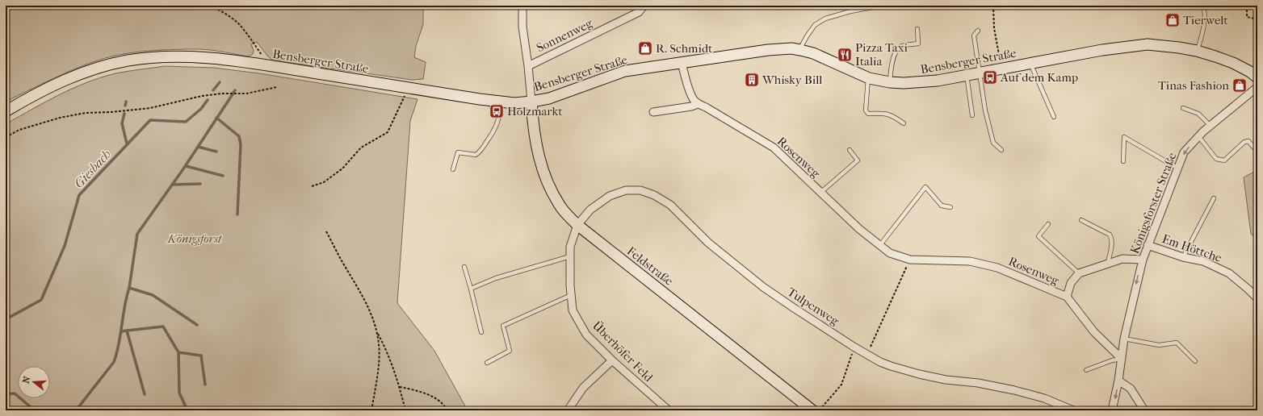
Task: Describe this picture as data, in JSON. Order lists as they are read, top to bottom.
{
  "streets": {
    "main road": ["Bensberger Straße", "Feldstraße"],
    "street": [
      "Sonnenweg",
      "Rosenweg",
      "Königsforster Straße",
      "Em Höttche",
      "Tulpenweg",
      "Überhöfer Feld"
    ]
  },
  "crossings": [
    ["Bensberger Straße", "Feldstraße"],
    ["Rosenweg", "Königsforster Straße"],
    ["Königsforster Straße", "Em Höttche"],
    ["Feldstraße", "Tulpenweg"],
    ["Feldstraße", "Überhöfer Feld"],
    ["Tulpenweg", "Überhöfer Feld"]
  ],
  "one_way": ["Königsforster Straße"],
  "water": ["Giesbach"],
  "parks": ["Königsforst"],
  "places": {
    "shop": ["Tierwelt", "R. Schmidt", "Tinas Fashion"],
    "restaurant": ["Pizza Taxi Italia"],
    "bus stop": ["Auf dem Kamp", "Holzmarkt"],
    "building": ["Whisky Bill"]
  },
  "north": "left"
}
